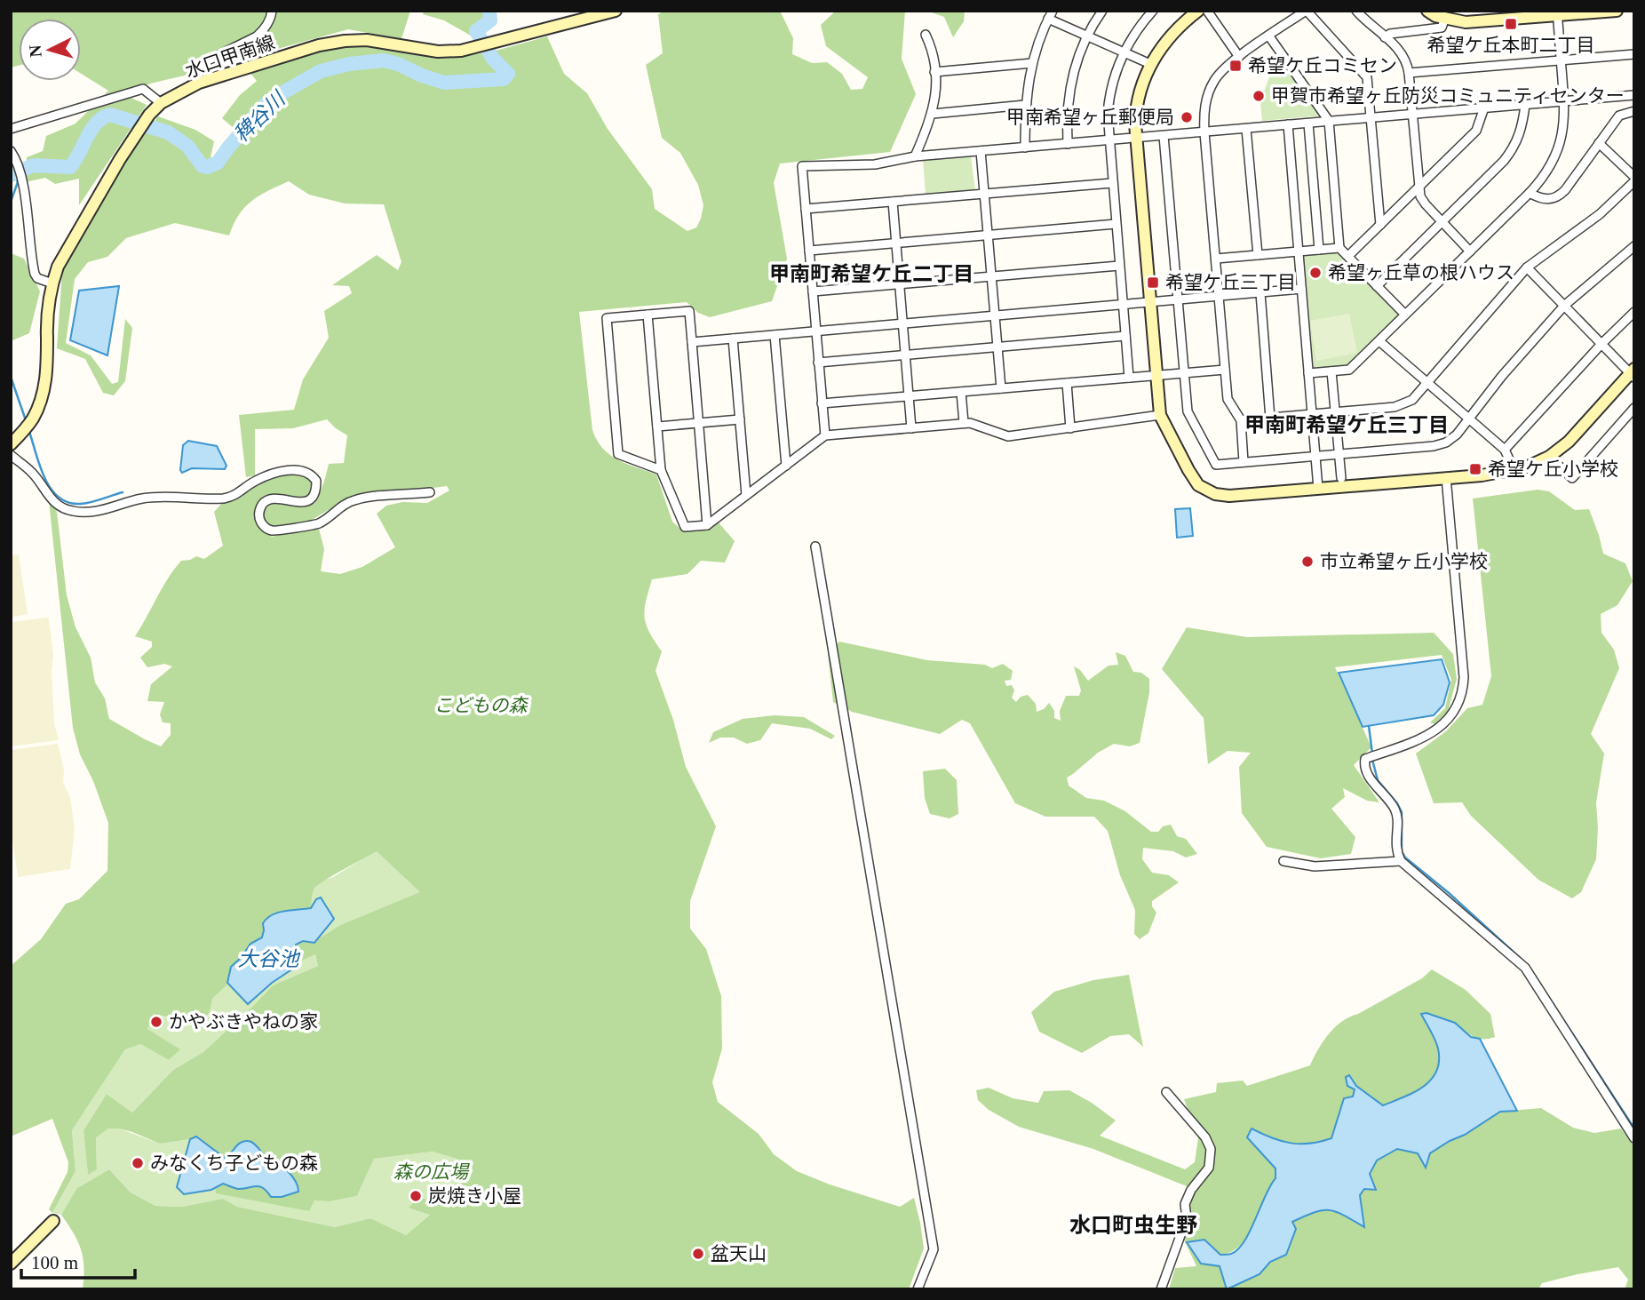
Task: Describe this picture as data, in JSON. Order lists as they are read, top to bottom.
{
  "streets": {
    "street": ["水口甲南線"]
  },
  "districts": ["甲南町希望ケ丘二丁目", "甲南町希望ケ丘三丁目", "水口町虫生野"],
  "water": ["稗谷川", "大谷池"],
  "parks": ["こどもの森", "森の広場"],
  "places": {
    "transit": [
      "希望ケ丘本町二丁目",
      "希望ケ丘コミセン",
      "希望ケ丘三丁目",
      "希望ケ丘小学校"
    ],
    "other": [
      "甲賀市希望ヶ丘防災コミュニティセンター",
      "甲南希望ヶ丘郵便局",
      "希望ヶ丘草の根ハウス",
      "市立希望ヶ丘小学校",
      "かやぶきやねの家",
      "みなくち子どもの森",
      "炭焼き小屋",
      "盆天山"
    ]
  },
  "scale_bar": "100 m",
  "north": "left"
}
